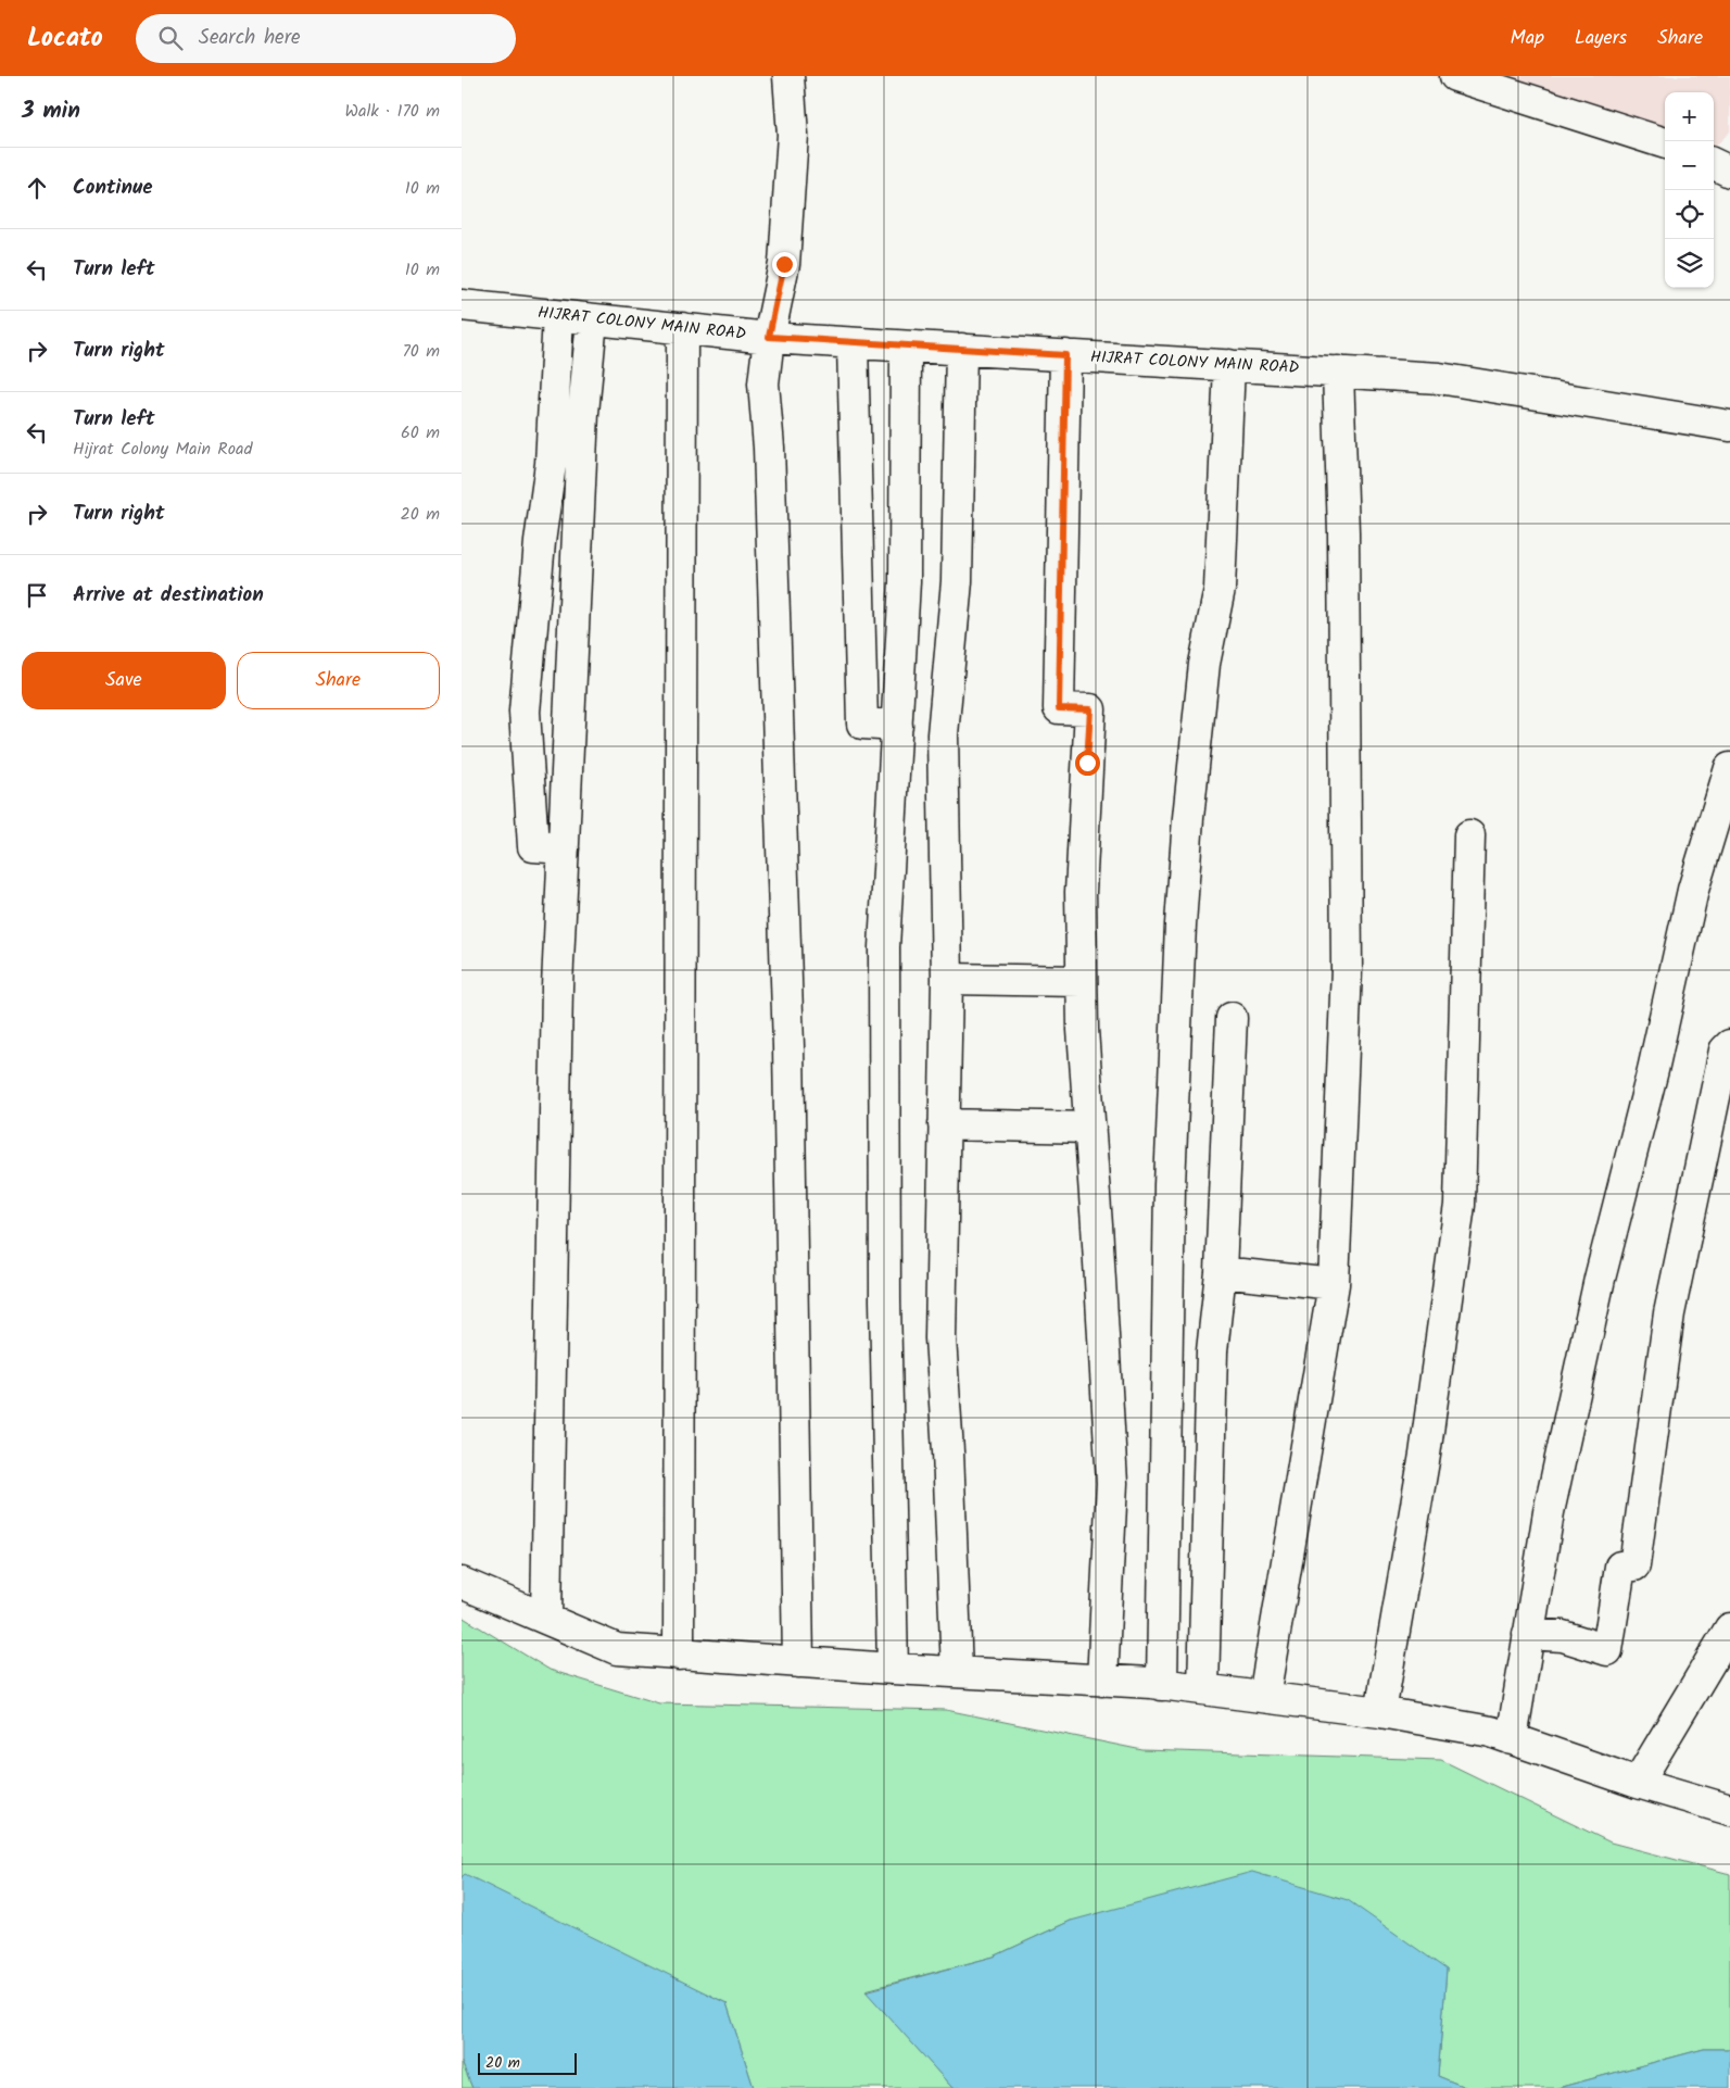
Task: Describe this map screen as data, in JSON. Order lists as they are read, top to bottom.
{
  "streets": {
    "street": ["HIJRAT COLONY MAIN ROAD"]
  },
  "scale_bar": "20 m",
  "page": {
    "header": "Locato",
    "search": "Search here",
    "nav": ["Map", "Layers", "Share"],
    "heading": ["3 min", "Walk · 170 m"],
    "map_buttons": ["+", "−"],
    "list": [
      ["Continue", "10 m"],
      ["Turn left", "10 m"],
      ["Turn right", "70 m"],
      ["Turn left", "Hijrat Colony Main Road", "60 m"],
      ["Turn right", "20 m"],
      "Arrive at destination"
    ],
    "buttons": ["Save", "Share"],
    "scale": "20 m"
  }
}
